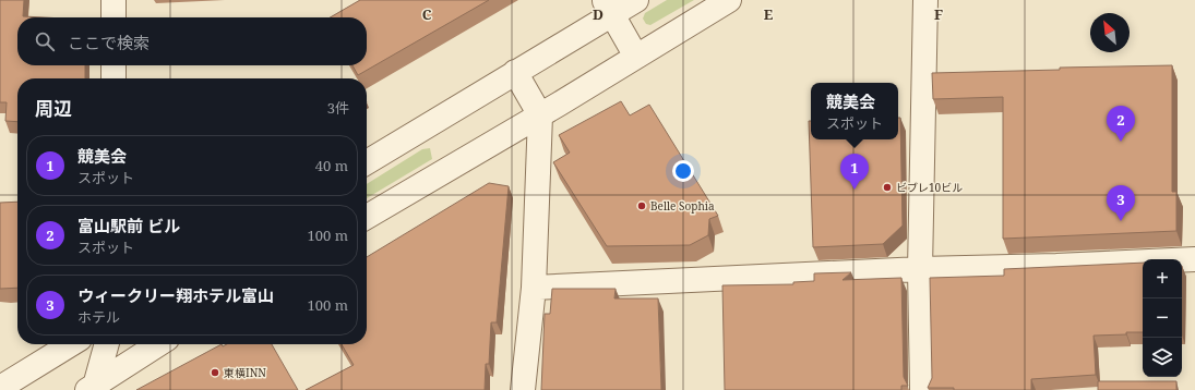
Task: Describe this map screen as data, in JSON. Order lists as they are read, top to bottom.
{
  "places": ["ビブレ10ビル", "Belle Sophia", "東横INN"],
  "north": "top left",
  "page": {
    "search": "ここで検索",
    "heading": ["周辺", "3件"],
    "popup": ["競美会", "スポット"],
    "pins": ["2", "1", "3"],
    "list": [
      {
        "mark": "1",
        "name": "競美会",
        "note": "スポット",
        "value": "40 m"
      },
      {
        "mark": "2",
        "name": "富山駅前 ビル",
        "note": "スポット",
        "value": "100 m"
      },
      {
        "mark": "3",
        "name": "ウィークリー翔ホテル富山",
        "note": "ホテル",
        "value": "100 m"
      }
    ],
    "map_buttons": ["+", "−"]
  },
  "grid": {
    "columns": [
      "C",
      "D",
      "E",
      "F"
    ]
  }
}
